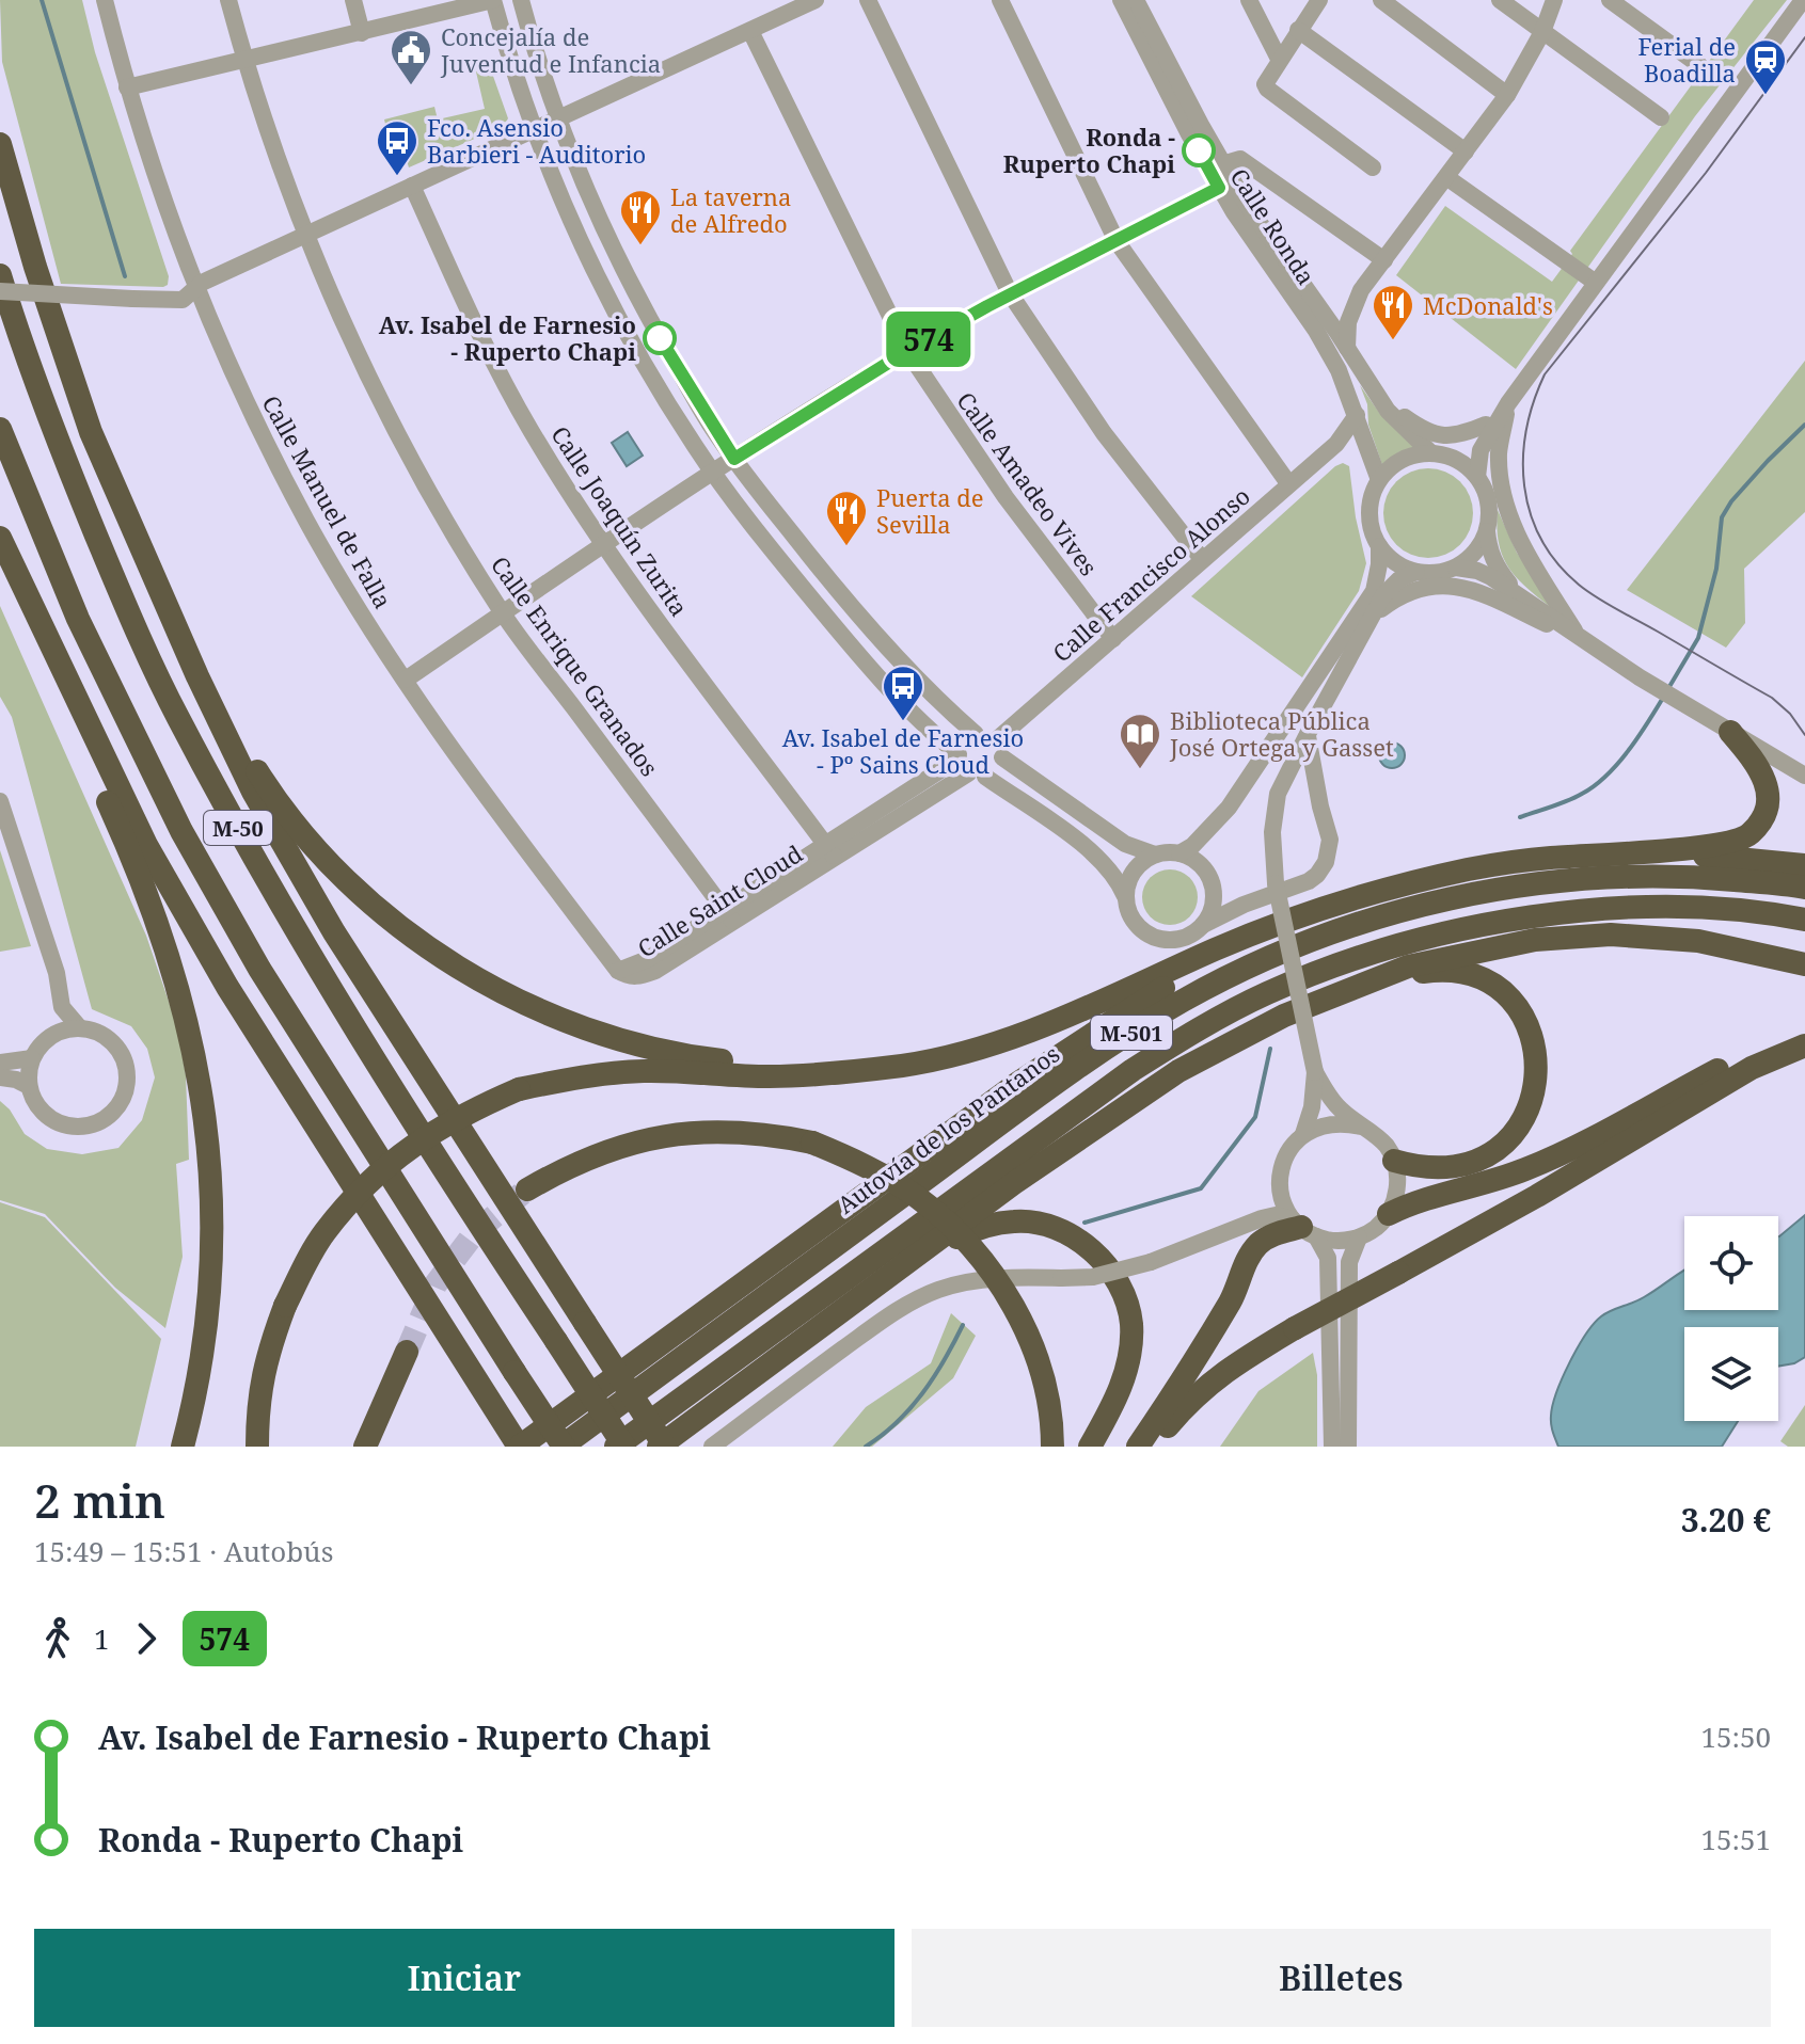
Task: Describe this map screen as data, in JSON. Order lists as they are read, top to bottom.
{
  "streets": {
    "highway": ["M-50", "M-501", "Autovía de los Pantanos"],
    "street": [
      "Calle Ronda",
      "Calle Amadeo Vives",
      "Calle Manuel de Falla",
      "Calle Joaquín Zurita",
      "Calle Francisco Alonso",
      "Calle Enrique Granados",
      "Calle Saint Cloud"
    ]
  },
  "crossings": [
    ["Calle Ronda", "Calle Francisco Alonso"],
    ["Calle Amadeo Vives", "Calle Francisco Alonso"],
    ["Calle Manuel de Falla", "Calle Saint Cloud"],
    ["Calle Joaquín Zurita", "Calle Saint Cloud"],
    ["Calle Francisco Alonso", "Calle Saint Cloud"],
    ["Calle Enrique Granados", "Calle Saint Cloud"],
    ["M-50", "Autovía de los Pantanos"]
  ],
  "places": {
    "public building": ["Concejalía de Juventud e Infancia"],
    "station": ["Ferial de Boadilla"],
    "other": ["Ronda - Ruperto Chapi", "Av. Isabel de Farnesio - Ruperto Chapi"],
    "bus stop": ["Fco. Asensio Barbieri - Auditorio", "Av. Isabel de Farnesio - Pº Sains Cloud"],
    "restaurant": ["La taverna de Alfredo", "McDonald's", "Puerta de Sevilla"],
    "library": ["Biblioteca Pública José Ortega y Gasset"]
  },
  "lines": ["bus line 574"],
  "page": {
    "on_map": "574",
    "heading": ["2 min", "15:49 – 15:51 · Autobús", "3.20 €"],
    "legs": ["1", "574"],
    "list": [
      {
        "name": "Av. Isabel de Farnesio - Ruperto Chapi",
        "value": "15:50"
      },
      {
        "name": "Ronda - Ruperto Chapi",
        "value": "15:51"
      }
    ],
    "buttons": ["Iniciar", "Billetes"]
  }
}
